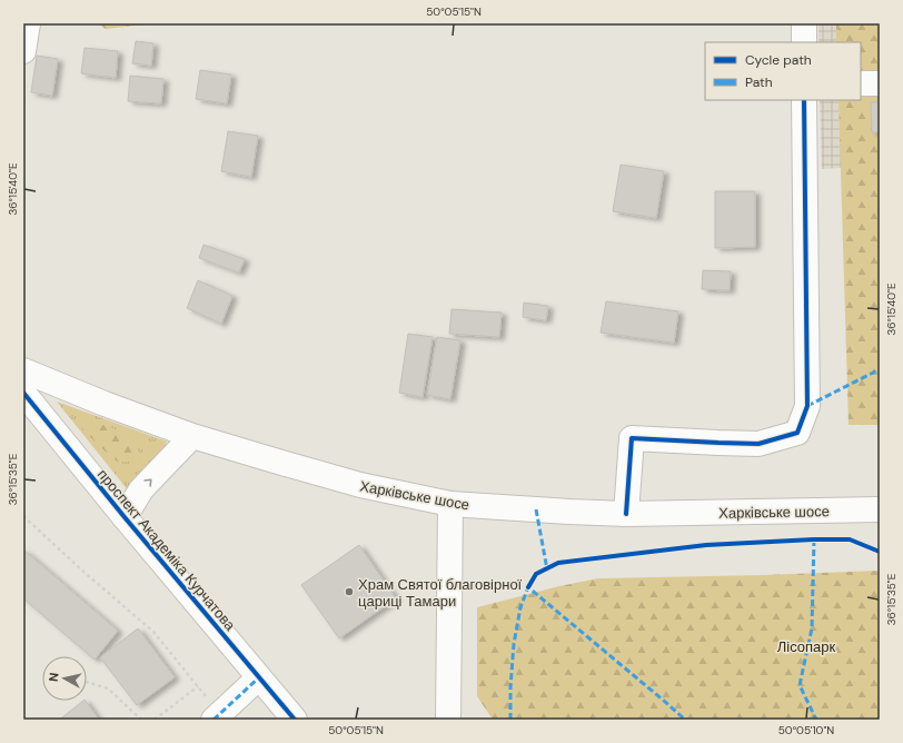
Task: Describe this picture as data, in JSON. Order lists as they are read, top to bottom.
{
  "streets": {
    "street": ["Харківське шосе", "проспект Академіка Курчатова"]
  },
  "parks": ["Лісопарк"],
  "places": ["Храм Святої благовірної цариці Тамари"],
  "legend": ["Cycle path", "Path"],
  "north": "left",
  "coordinates": [
    "50°05'15\"N",
    "36°15'40\"E",
    "36°15'35\"E",
    "50°05'10\"N"
  ]
}
